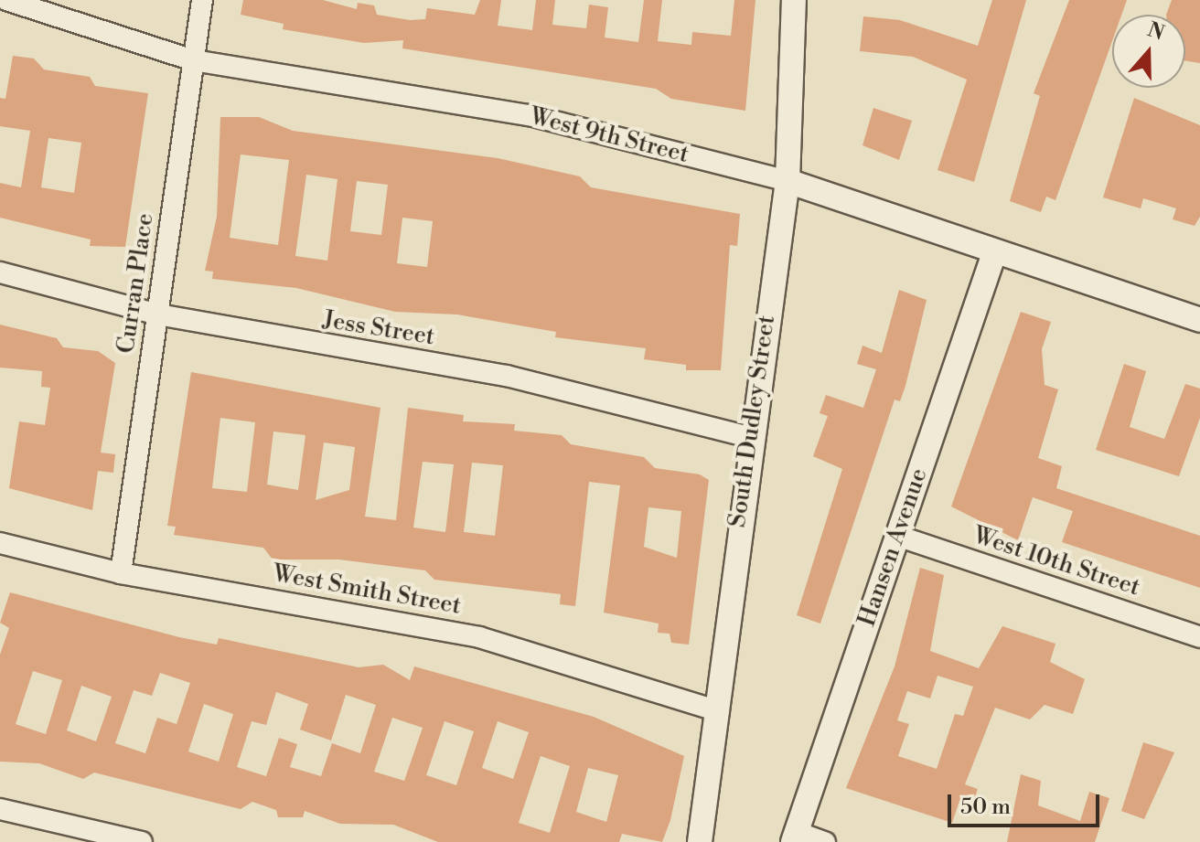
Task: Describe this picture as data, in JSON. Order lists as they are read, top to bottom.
{
  "streets": {
    "street": [
      "West 9th Street",
      "Curran Place",
      "Jess Street",
      "South Dudley Street",
      "Hansen Avenue",
      "West 10th Street",
      "West Smith Street"
    ]
  },
  "crossings": [
    ["West 9th Street", "Curran Place"],
    ["West 9th Street", "South Dudley Street"],
    ["West 9th Street", "Hansen Avenue"],
    ["Curran Place", "Jess Street"],
    ["Curran Place", "West Smith Street"],
    ["Jess Street", "South Dudley Street"],
    ["South Dudley Street", "West Smith Street"],
    ["Hansen Avenue", "West 10th Street"]
  ],
  "scale_bar": "50 m",
  "north": "top"
}
